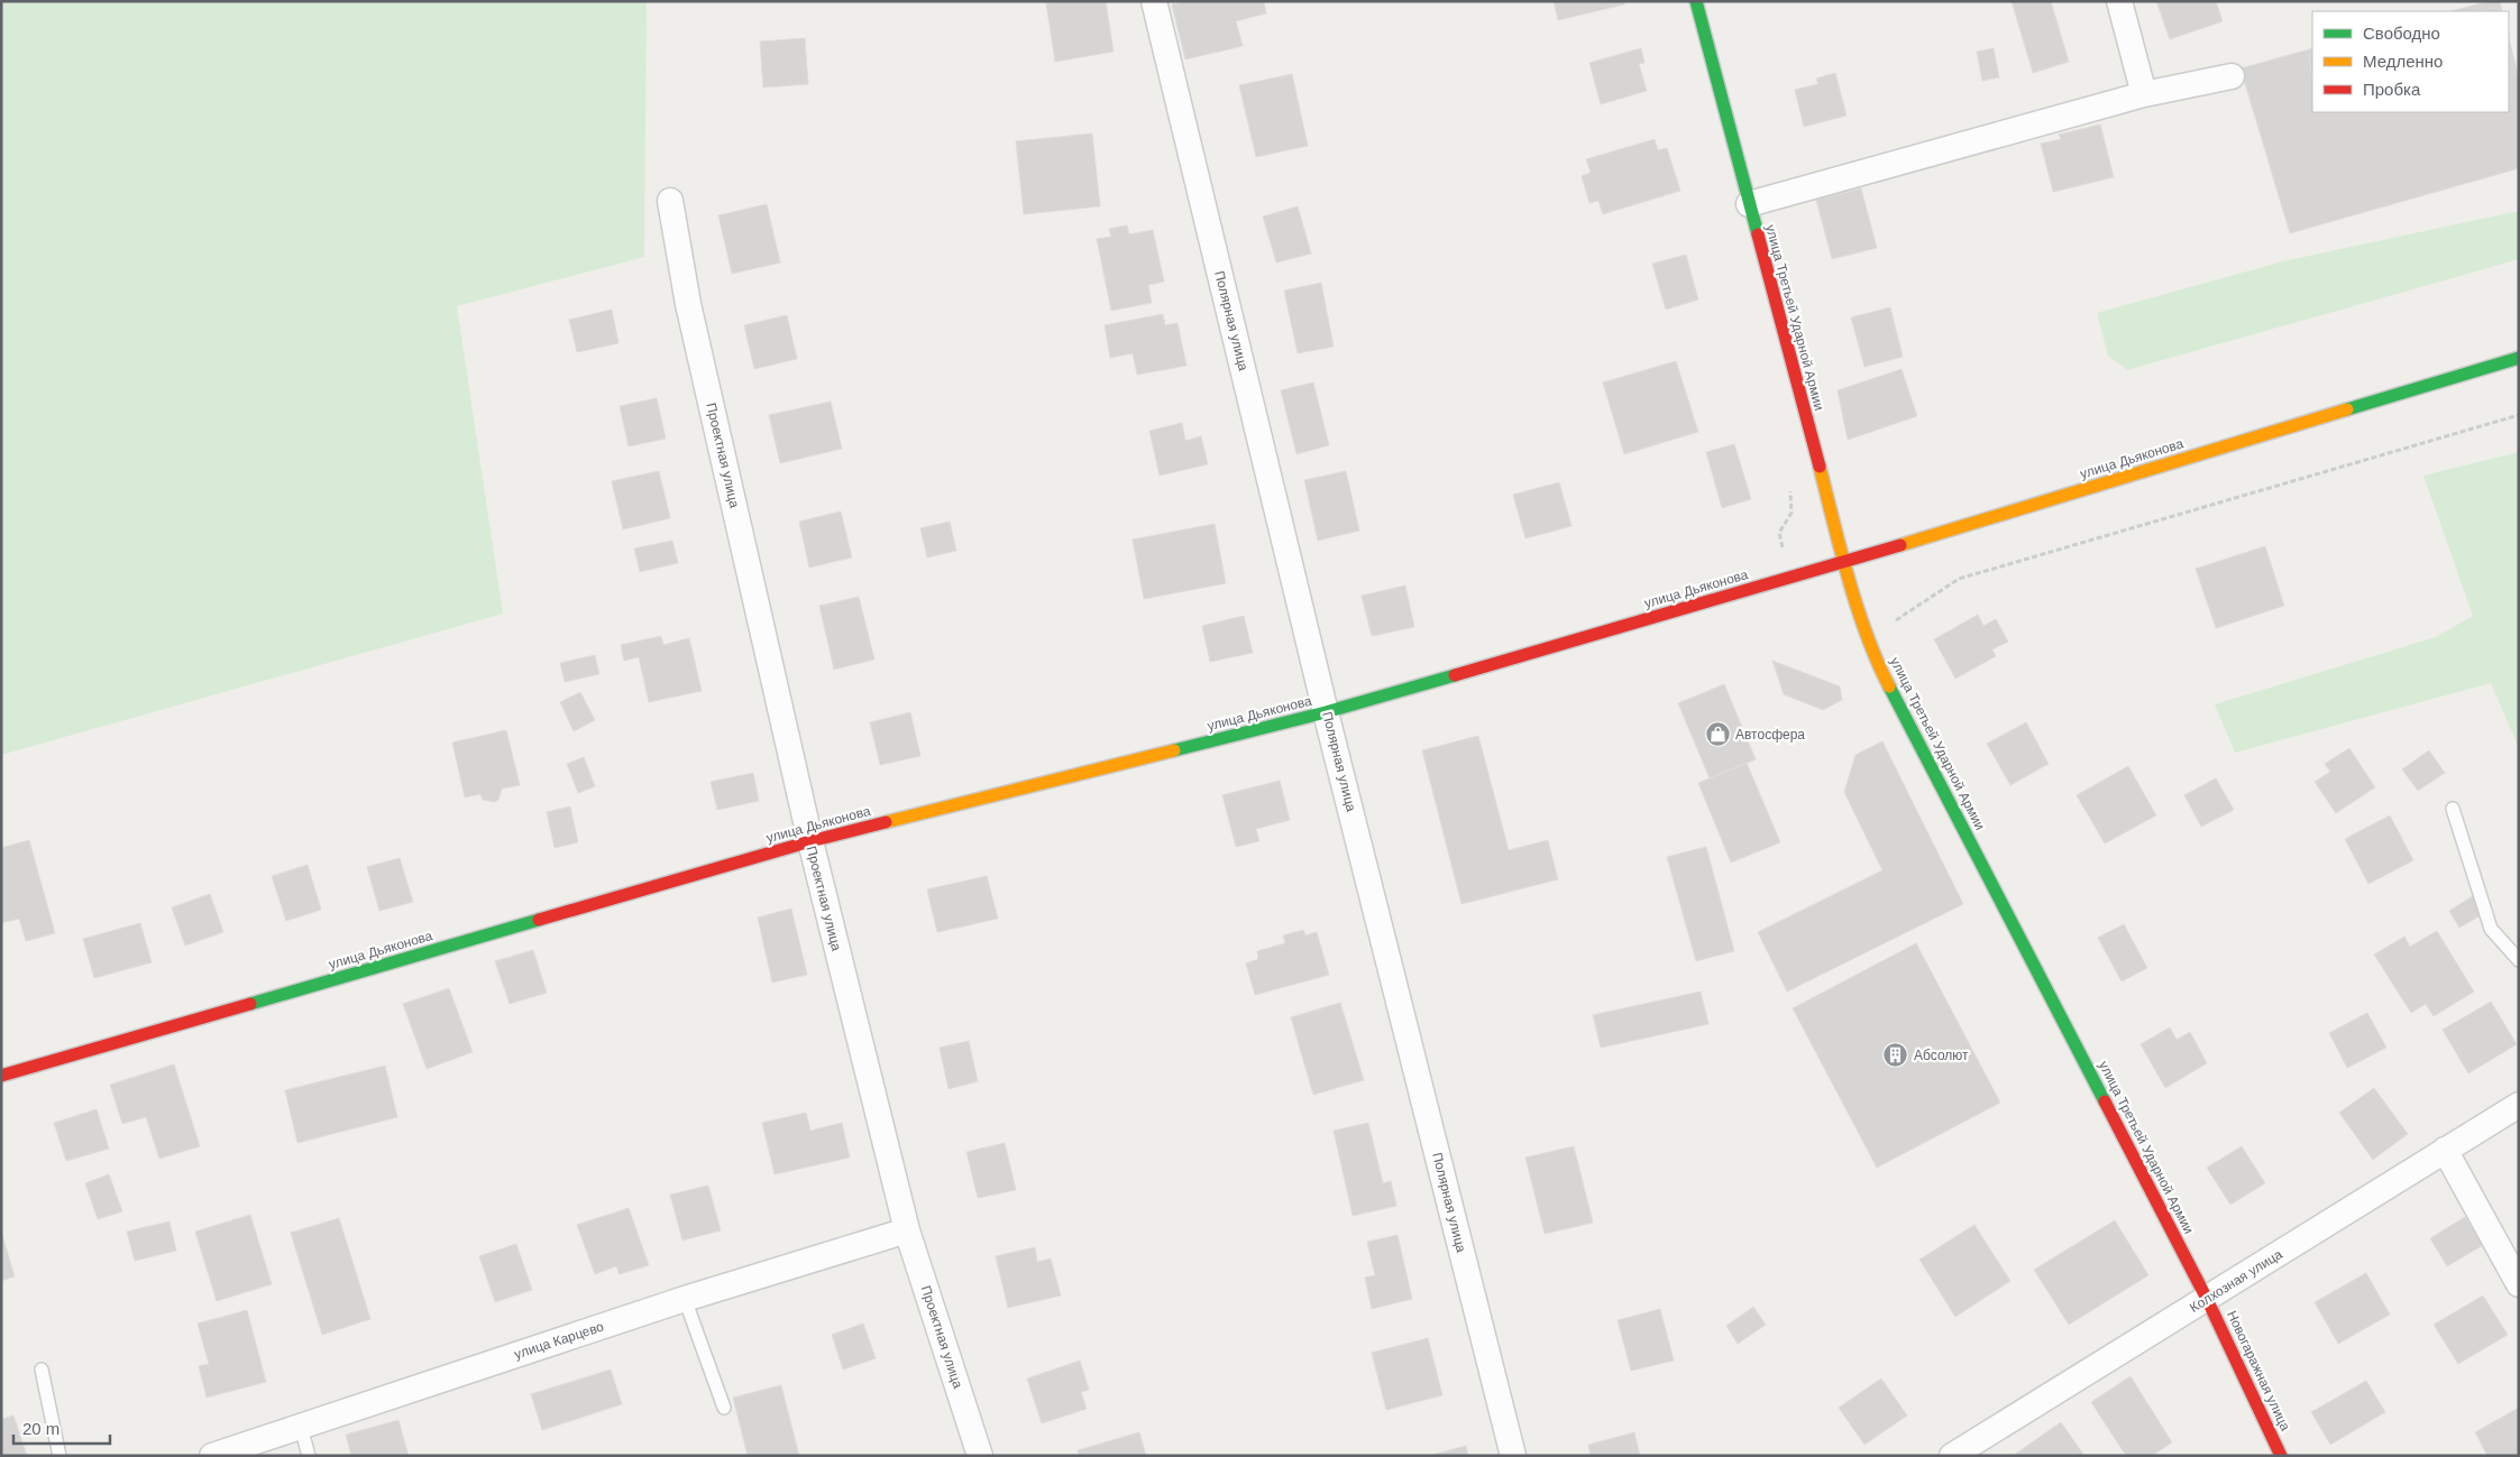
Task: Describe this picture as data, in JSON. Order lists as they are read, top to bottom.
{
  "streets": {
    "main road": ["улица Третьей Ударной Армии", "улица Дьяконова", "Новогаражная улица"],
    "street": [
      "Полярная улица",
      "Проектная улица",
      "Колхозная улица",
      "улица Карцево"
    ]
  },
  "crossings": [
    ["улица Третьей Ударной Армии", "улица Дьяконова"],
    ["улица Третьей Ударной Армии", "Колхозная улица"],
    ["улица Третьей Ударной Армии", "Новогаражная улица"],
    ["Полярная улица", "улица Дьяконова"],
    ["Проектная улица", "улица Дьяконова"],
    ["Проектная улица", "улица Карцево"],
    ["Колхозная улица", "Новогаражная улица"]
  ],
  "places": {
    "shop": ["Автосфера"],
    "building": ["Абсолют"]
  },
  "legend": ["Свободно", "Медленно", "Пробка"],
  "scale_bar": "20 m"
}
